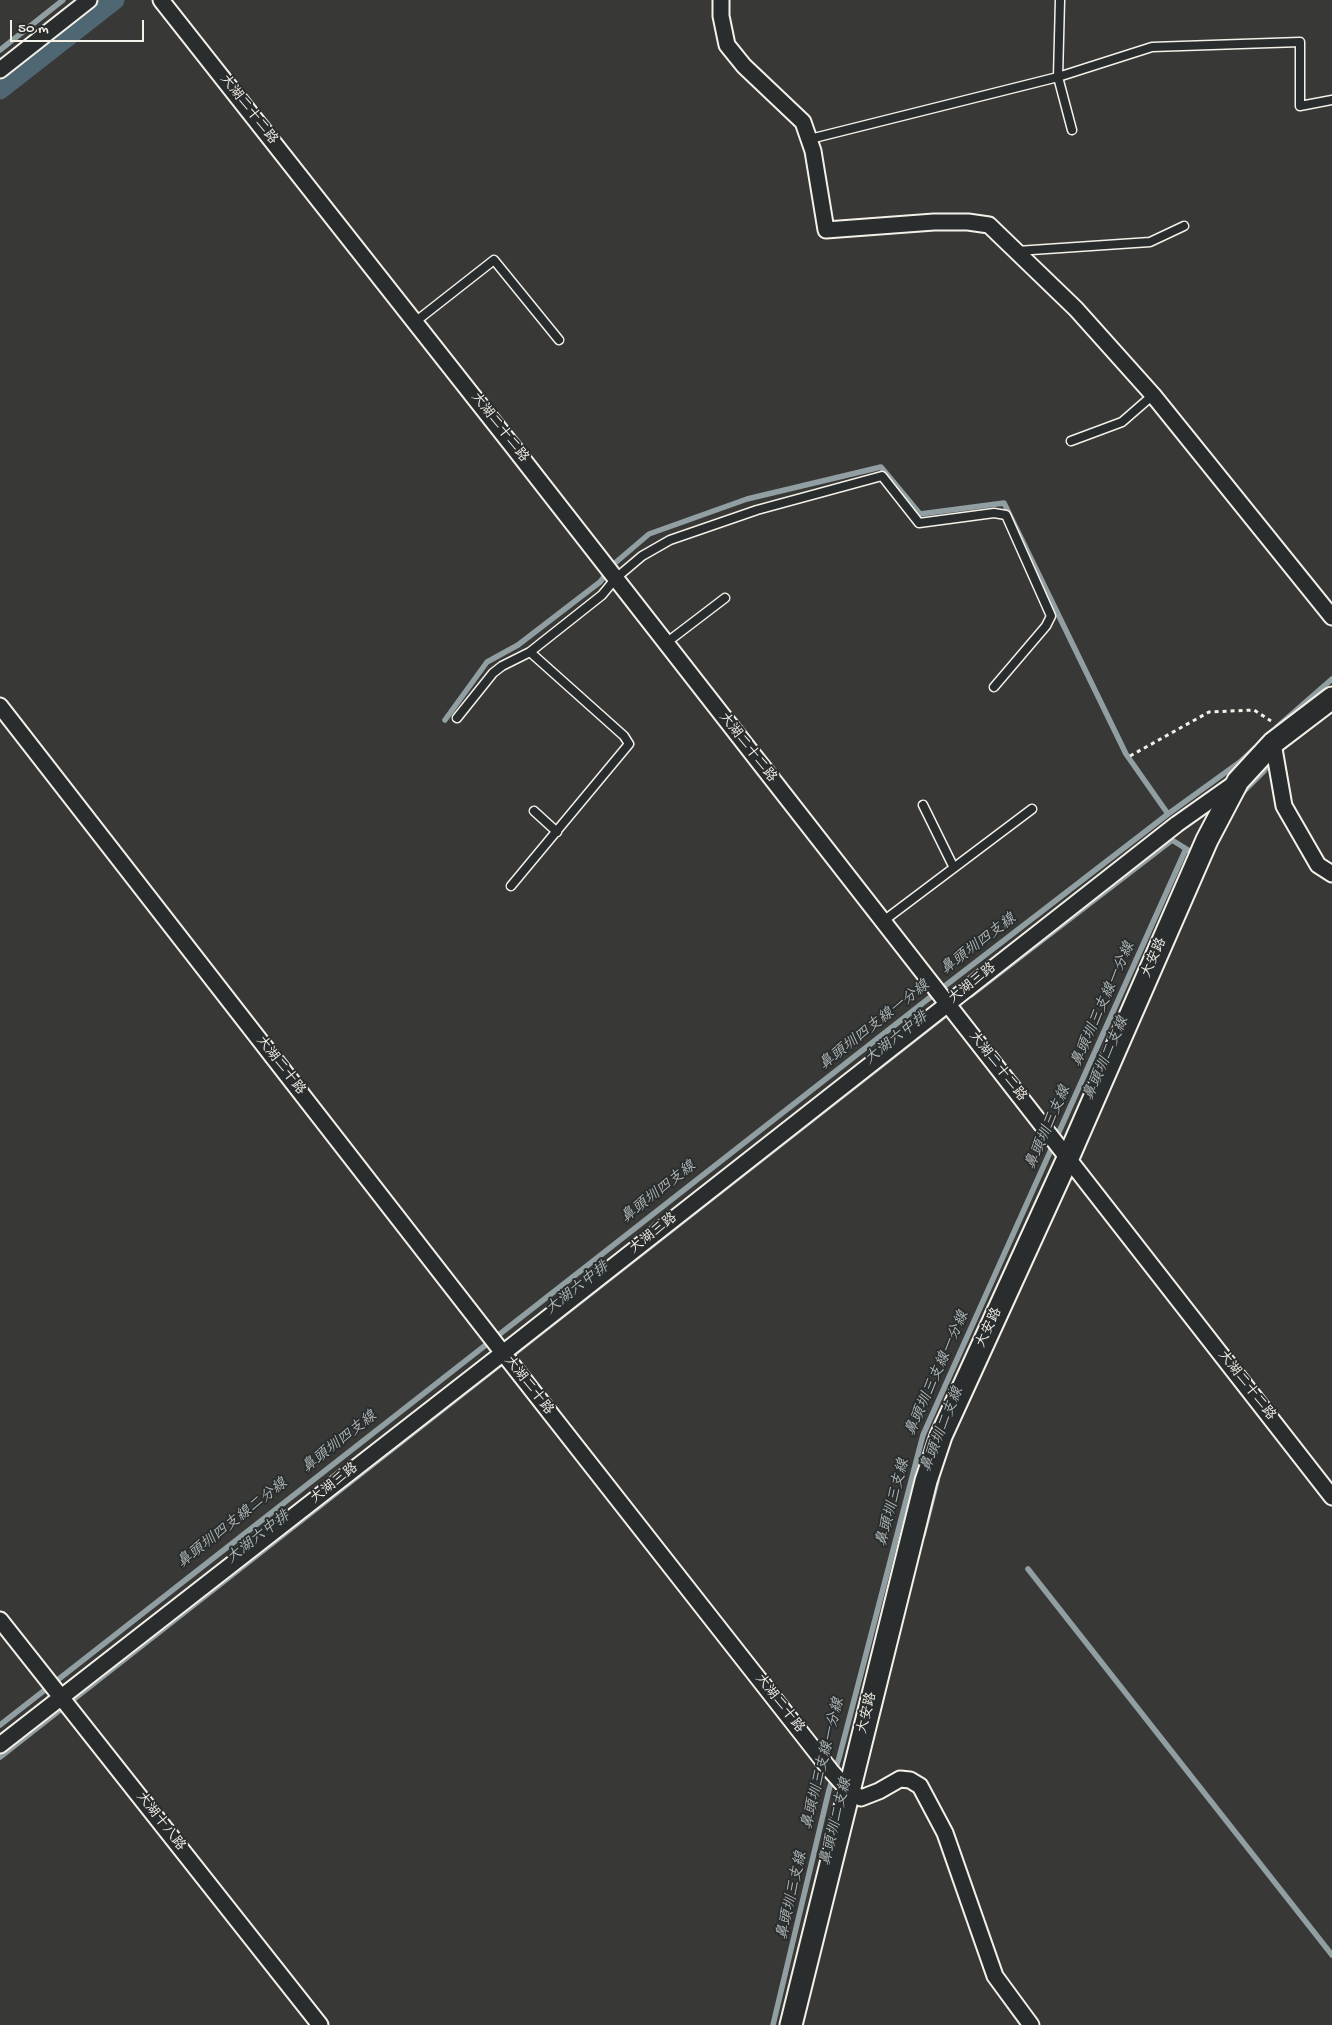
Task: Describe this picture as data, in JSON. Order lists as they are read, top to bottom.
{
  "streets": {
    "street": [
      "大湖二十二路",
      "大安路",
      "大湖三路",
      "大湖二十路",
      "大湖十八路"
    ]
  },
  "crossings": [
    ["大湖二十二路", "大安路"],
    ["大湖二十二路", "大湖三路"],
    ["大安路", "大湖三路"],
    ["大安路", "大湖二十路"],
    ["大湖三路", "大湖二十路"],
    ["大湖三路", "大湖十八路"]
  ],
  "water": [
    "鼻頭圳四支線",
    "鼻頭圳三支線一分線",
    "鼻頭圳四支線一分線",
    "大湖六中排",
    "鼻頭圳二支線",
    "鼻頭圳三支線",
    "鼻頭圳四支線二分線"
  ],
  "scale_bar": "50 m"
}
